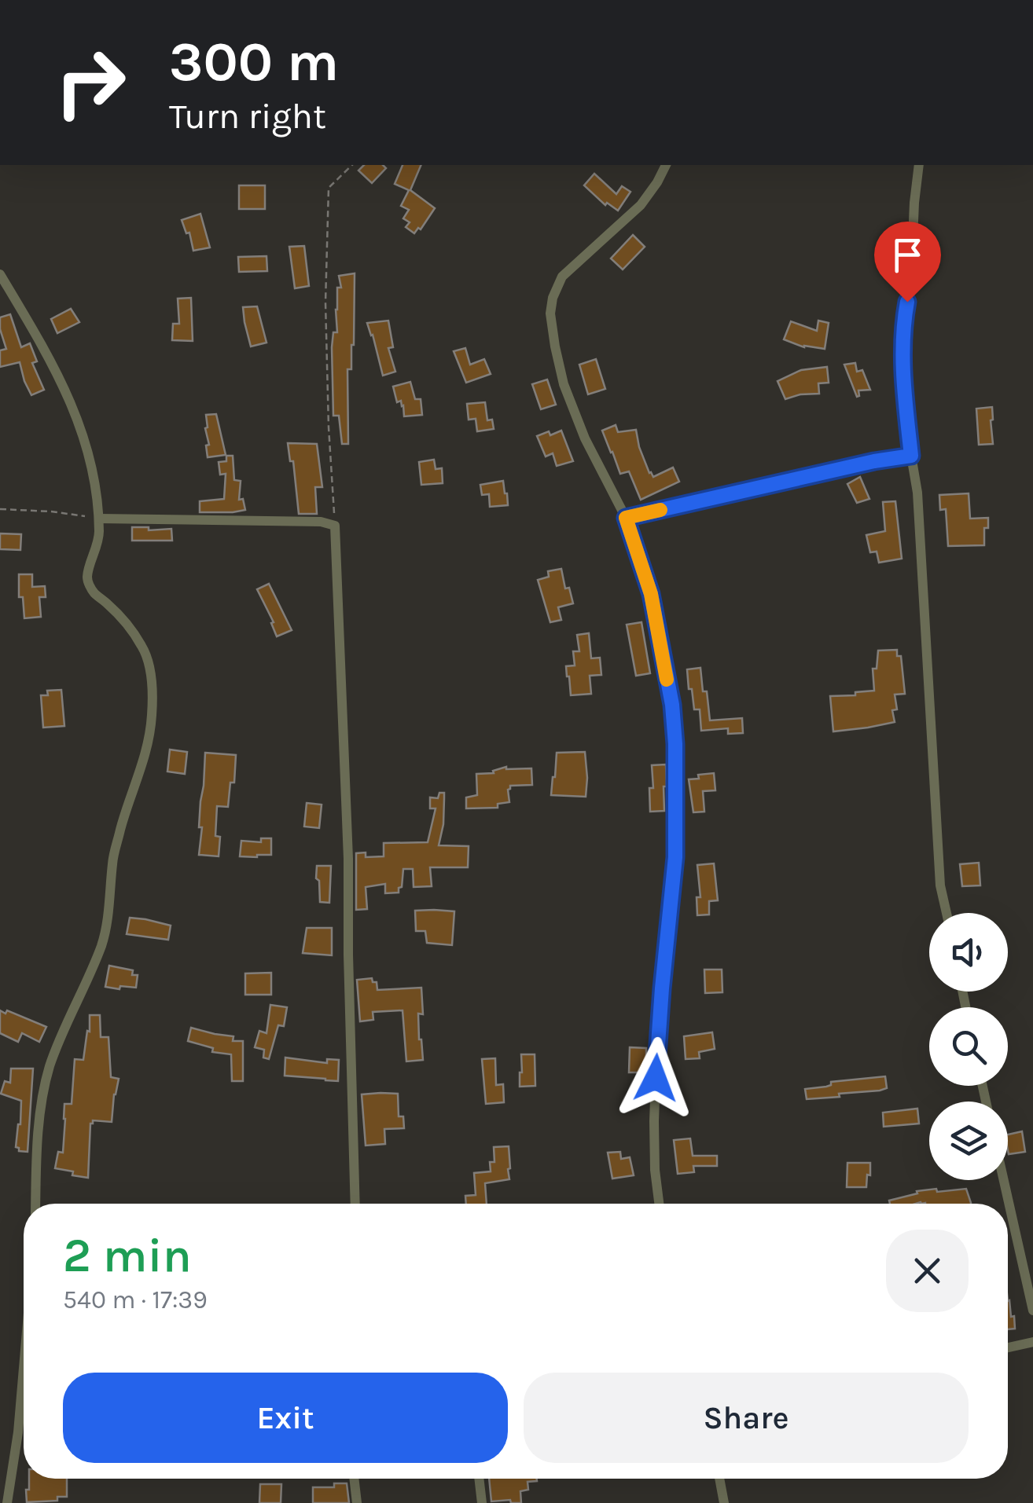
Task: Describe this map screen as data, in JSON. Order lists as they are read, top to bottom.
{
  "page": {
    "turn": ["300 m", "Turn right"],
    "heading": ["2 min", "540 m · 17:39"],
    "buttons": ["Exit", "Share"]
  }
}
